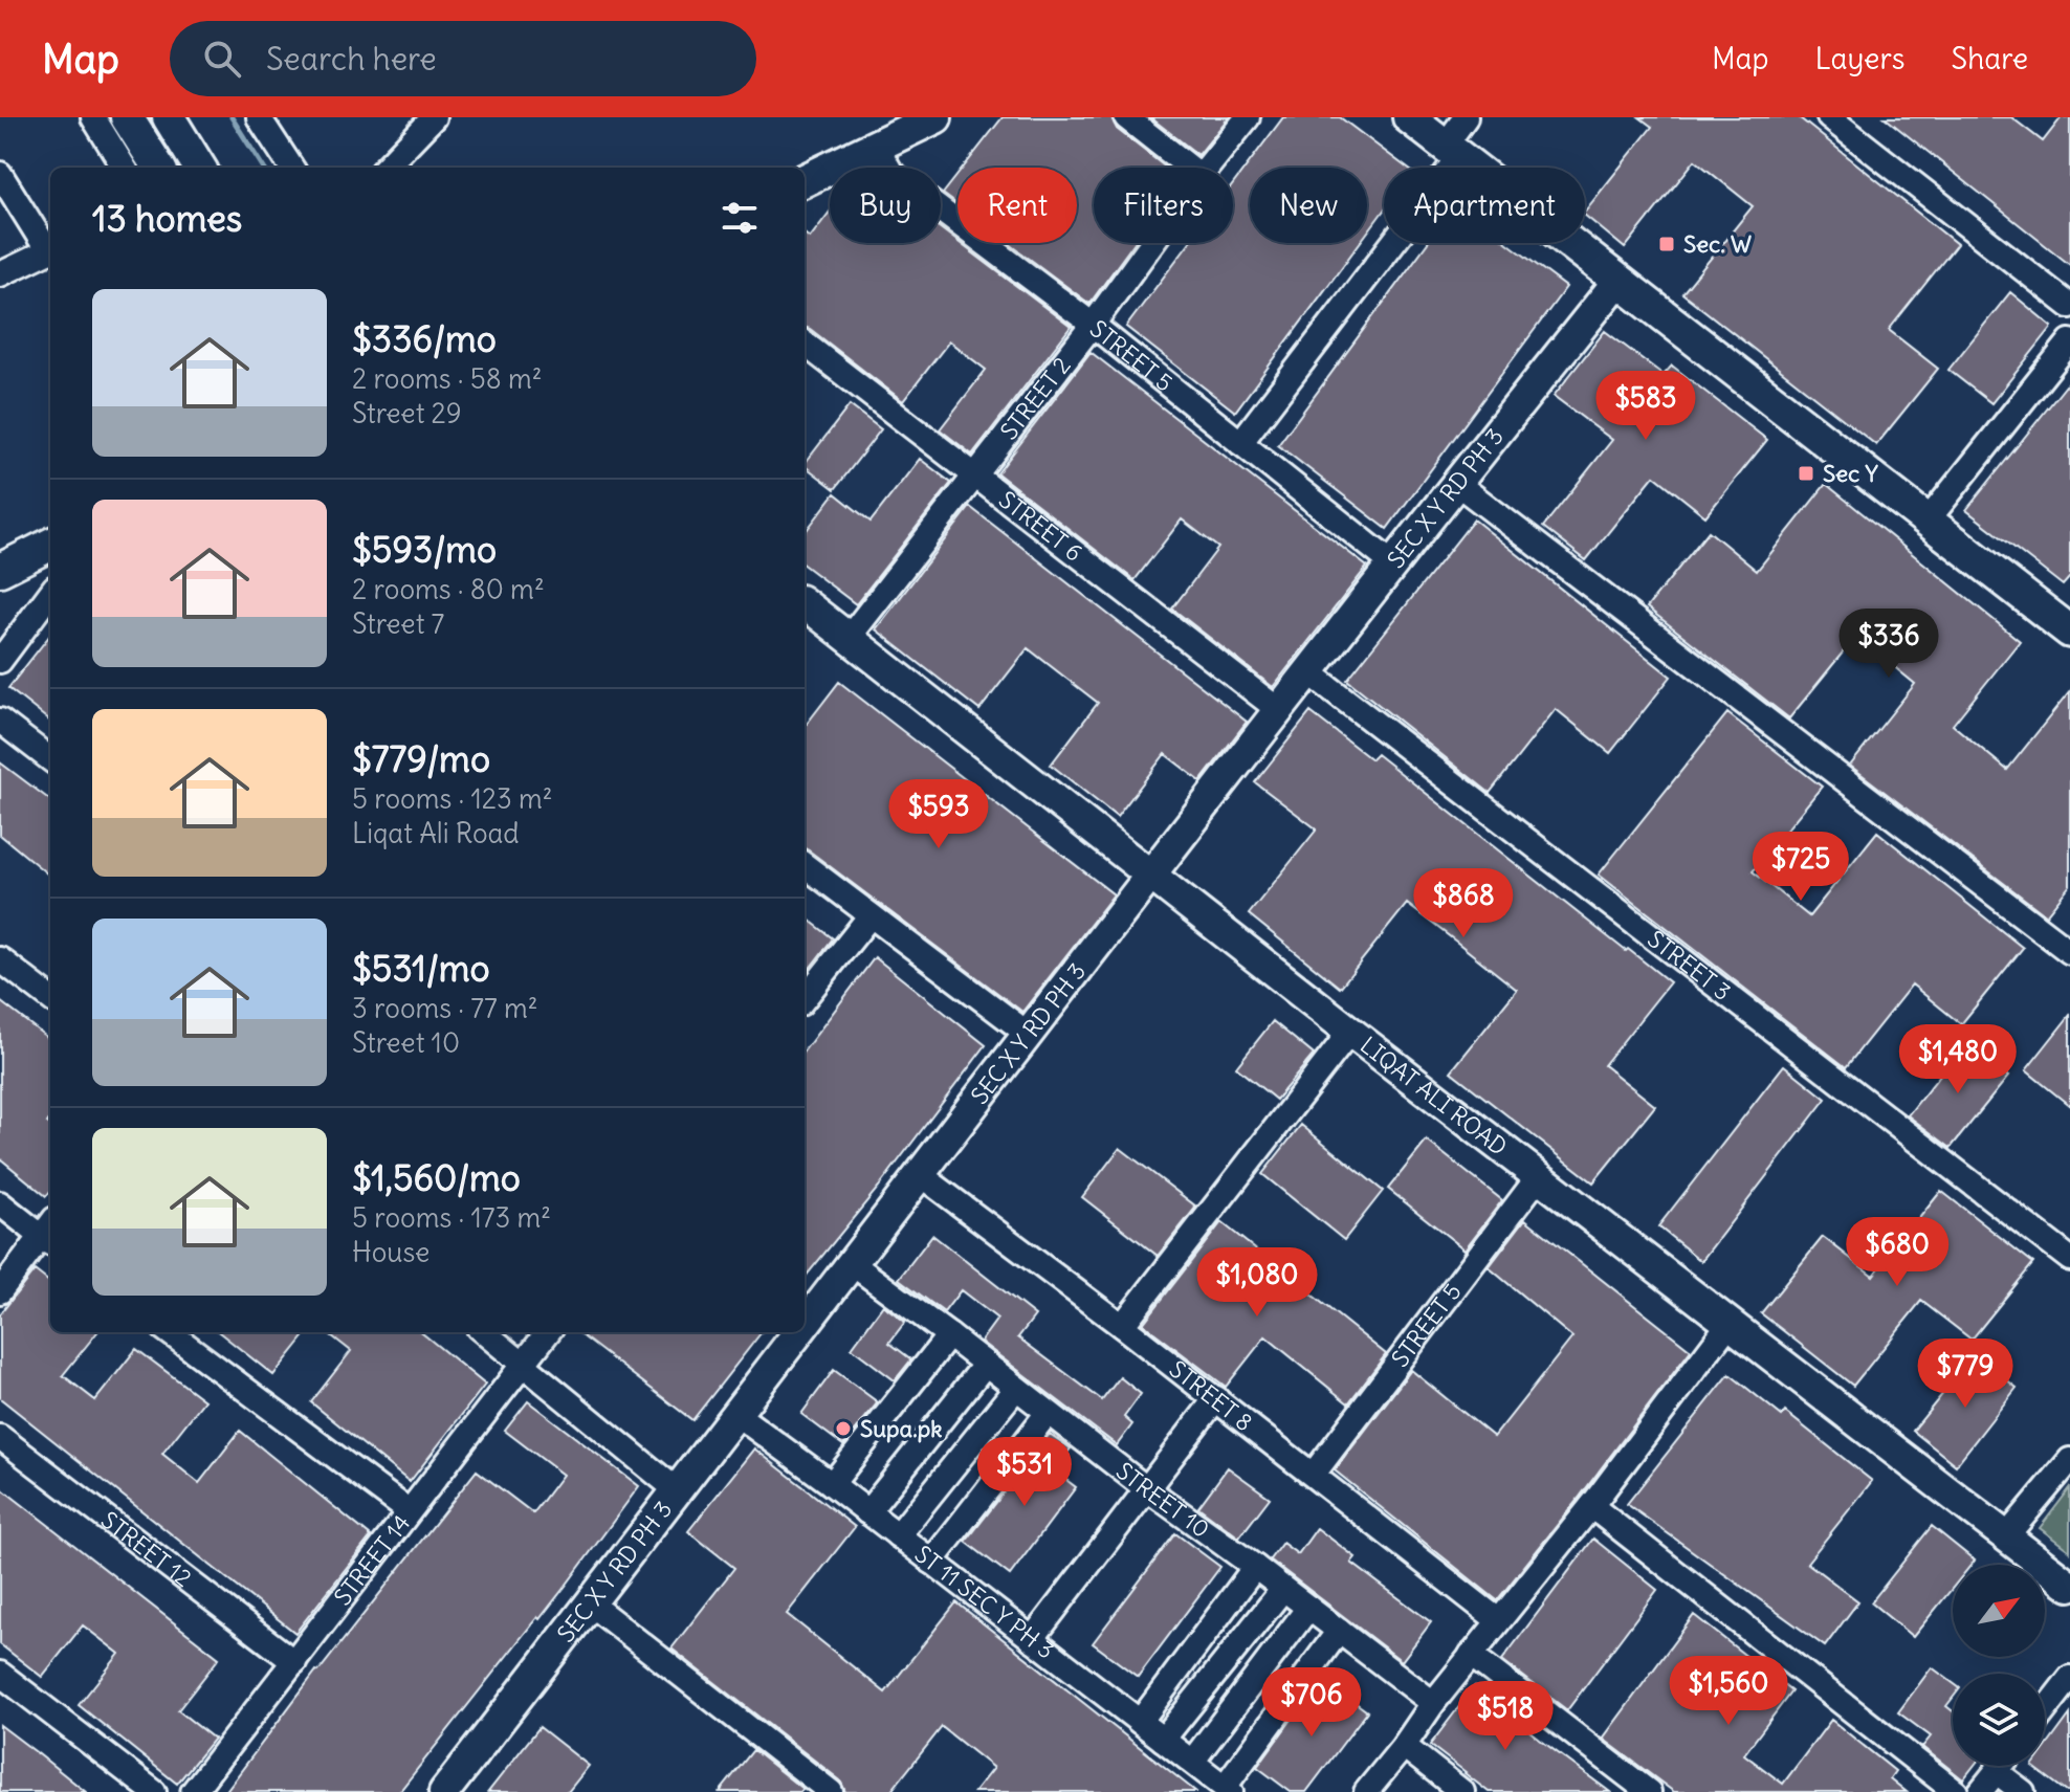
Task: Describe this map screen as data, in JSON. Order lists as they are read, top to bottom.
{
  "streets": {
    "street": [
      "STREET 5",
      "STREET 2",
      "SEC X Y RD PH 3",
      "STREET 6",
      "STREET 3",
      "LIQAT ALI ROAD",
      "STREET 8",
      "STREET 10",
      "STREET 12",
      "STREET 14",
      "ST 11 SEC Y PH 3"
    ]
  },
  "crossings": [
    ["STREET 5", "STREET 2"],
    ["STREET 5", "SEC X Y RD PH 3"],
    ["STREET 5", "LIQAT ALI ROAD"],
    ["STREET 5", "STREET 8"],
    ["STREET 2", "STREET 6"],
    ["STREET 2", "LIQAT ALI ROAD"],
    ["SEC X Y RD PH 3", "STREET 6"],
    ["SEC X Y RD PH 3", "STREET 3"],
    ["SEC X Y RD PH 3", "LIQAT ALI ROAD"],
    ["SEC X Y RD PH 3", "STREET 8"],
    ["SEC X Y RD PH 3", "STREET 10"],
    ["SEC X Y RD PH 3", "ST 11 SEC Y PH 3"],
    ["STREET 12", "STREET 14"]
  ],
  "places": {
    "transit": ["Sec. W", "Sec Y"],
    "other": ["Supa.pk"]
  },
  "north": "top right",
  "page": {
    "header": "Map",
    "search": "Search here",
    "nav": ["Map", "Layers", "Share"],
    "chip": [
      "Buy",
      "Rent",
      "Filters",
      "New",
      "Apartment"
    ],
    "heading": "13 homes",
    "list": [
      {
        "name": "$336/mo",
        "note": "2 rooms · 58 m² · Street 29"
      },
      {
        "name": "$593/mo",
        "note": "2 rooms · 80 m² · Street 7"
      },
      {
        "name": "$779/mo",
        "note": "5 rooms · 123 m² · Liqat Ali Road"
      },
      {
        "name": "$531/mo",
        "note": "3 rooms · 77 m² · Street 10"
      },
      {
        "name": "$1,560/mo",
        "note": "5 rooms · 173 m² · House"
      }
    ],
    "price": [
      "$583",
      "$336",
      "$593",
      "$725",
      "$868",
      "$1,480",
      "$680",
      "$1,080",
      "$779",
      "$531",
      "$1,560",
      "$706",
      "$518"
    ]
  }
}
